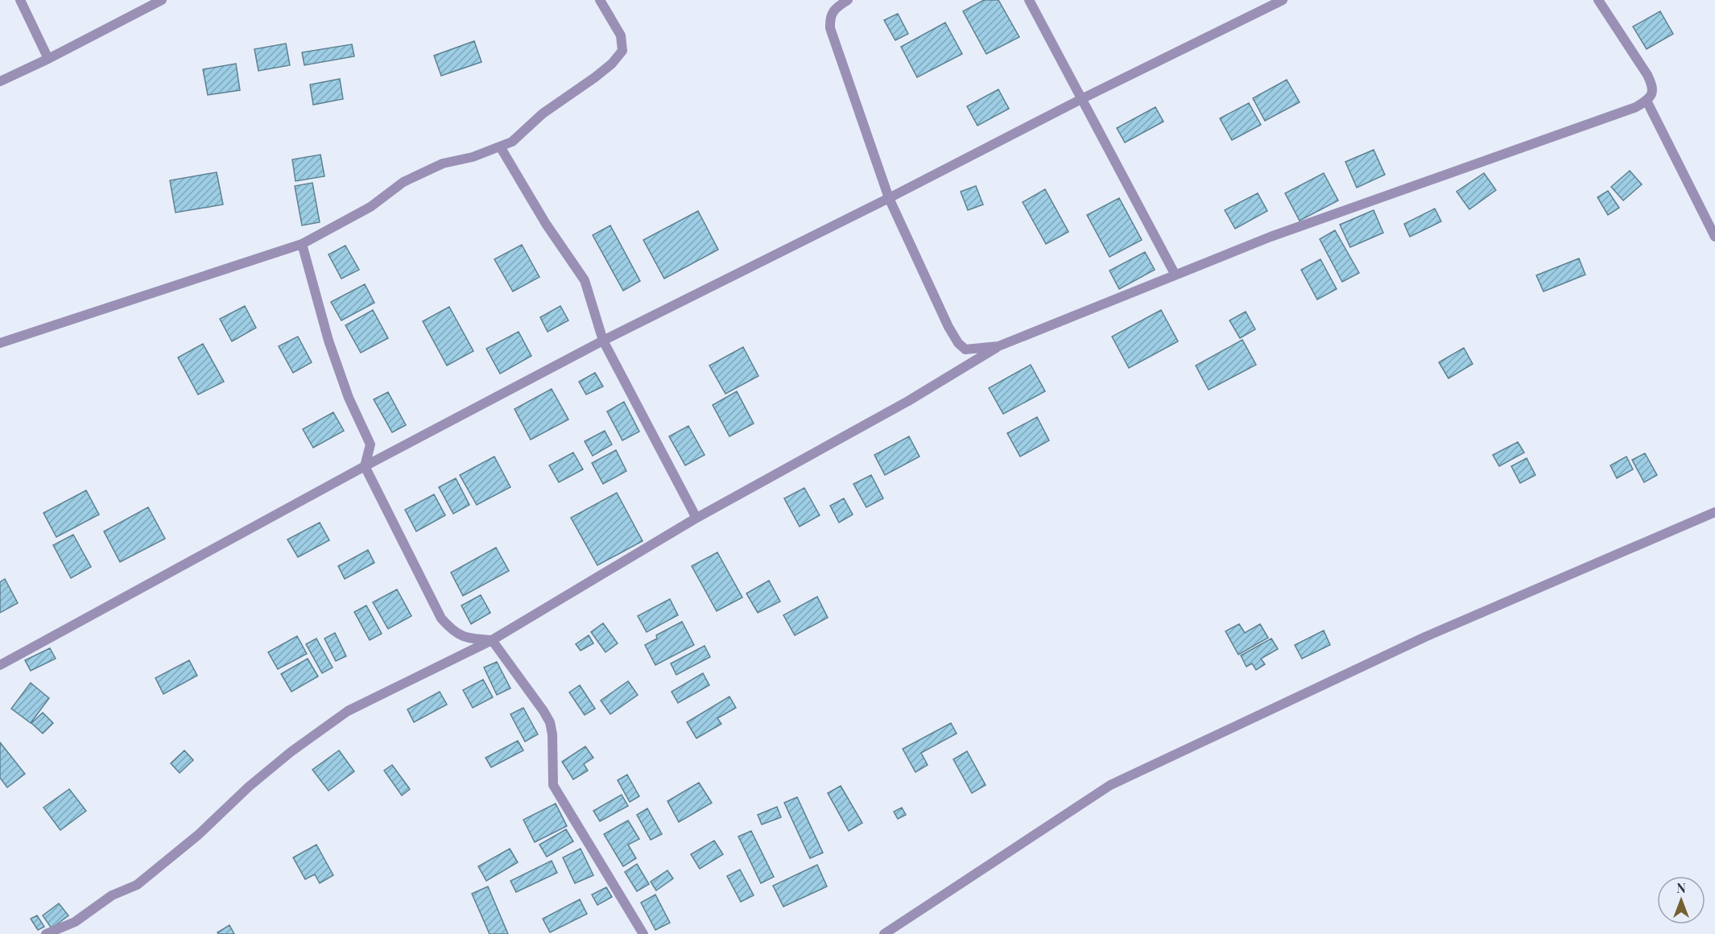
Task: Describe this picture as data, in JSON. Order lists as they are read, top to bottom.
{
  "north": "top"
}
